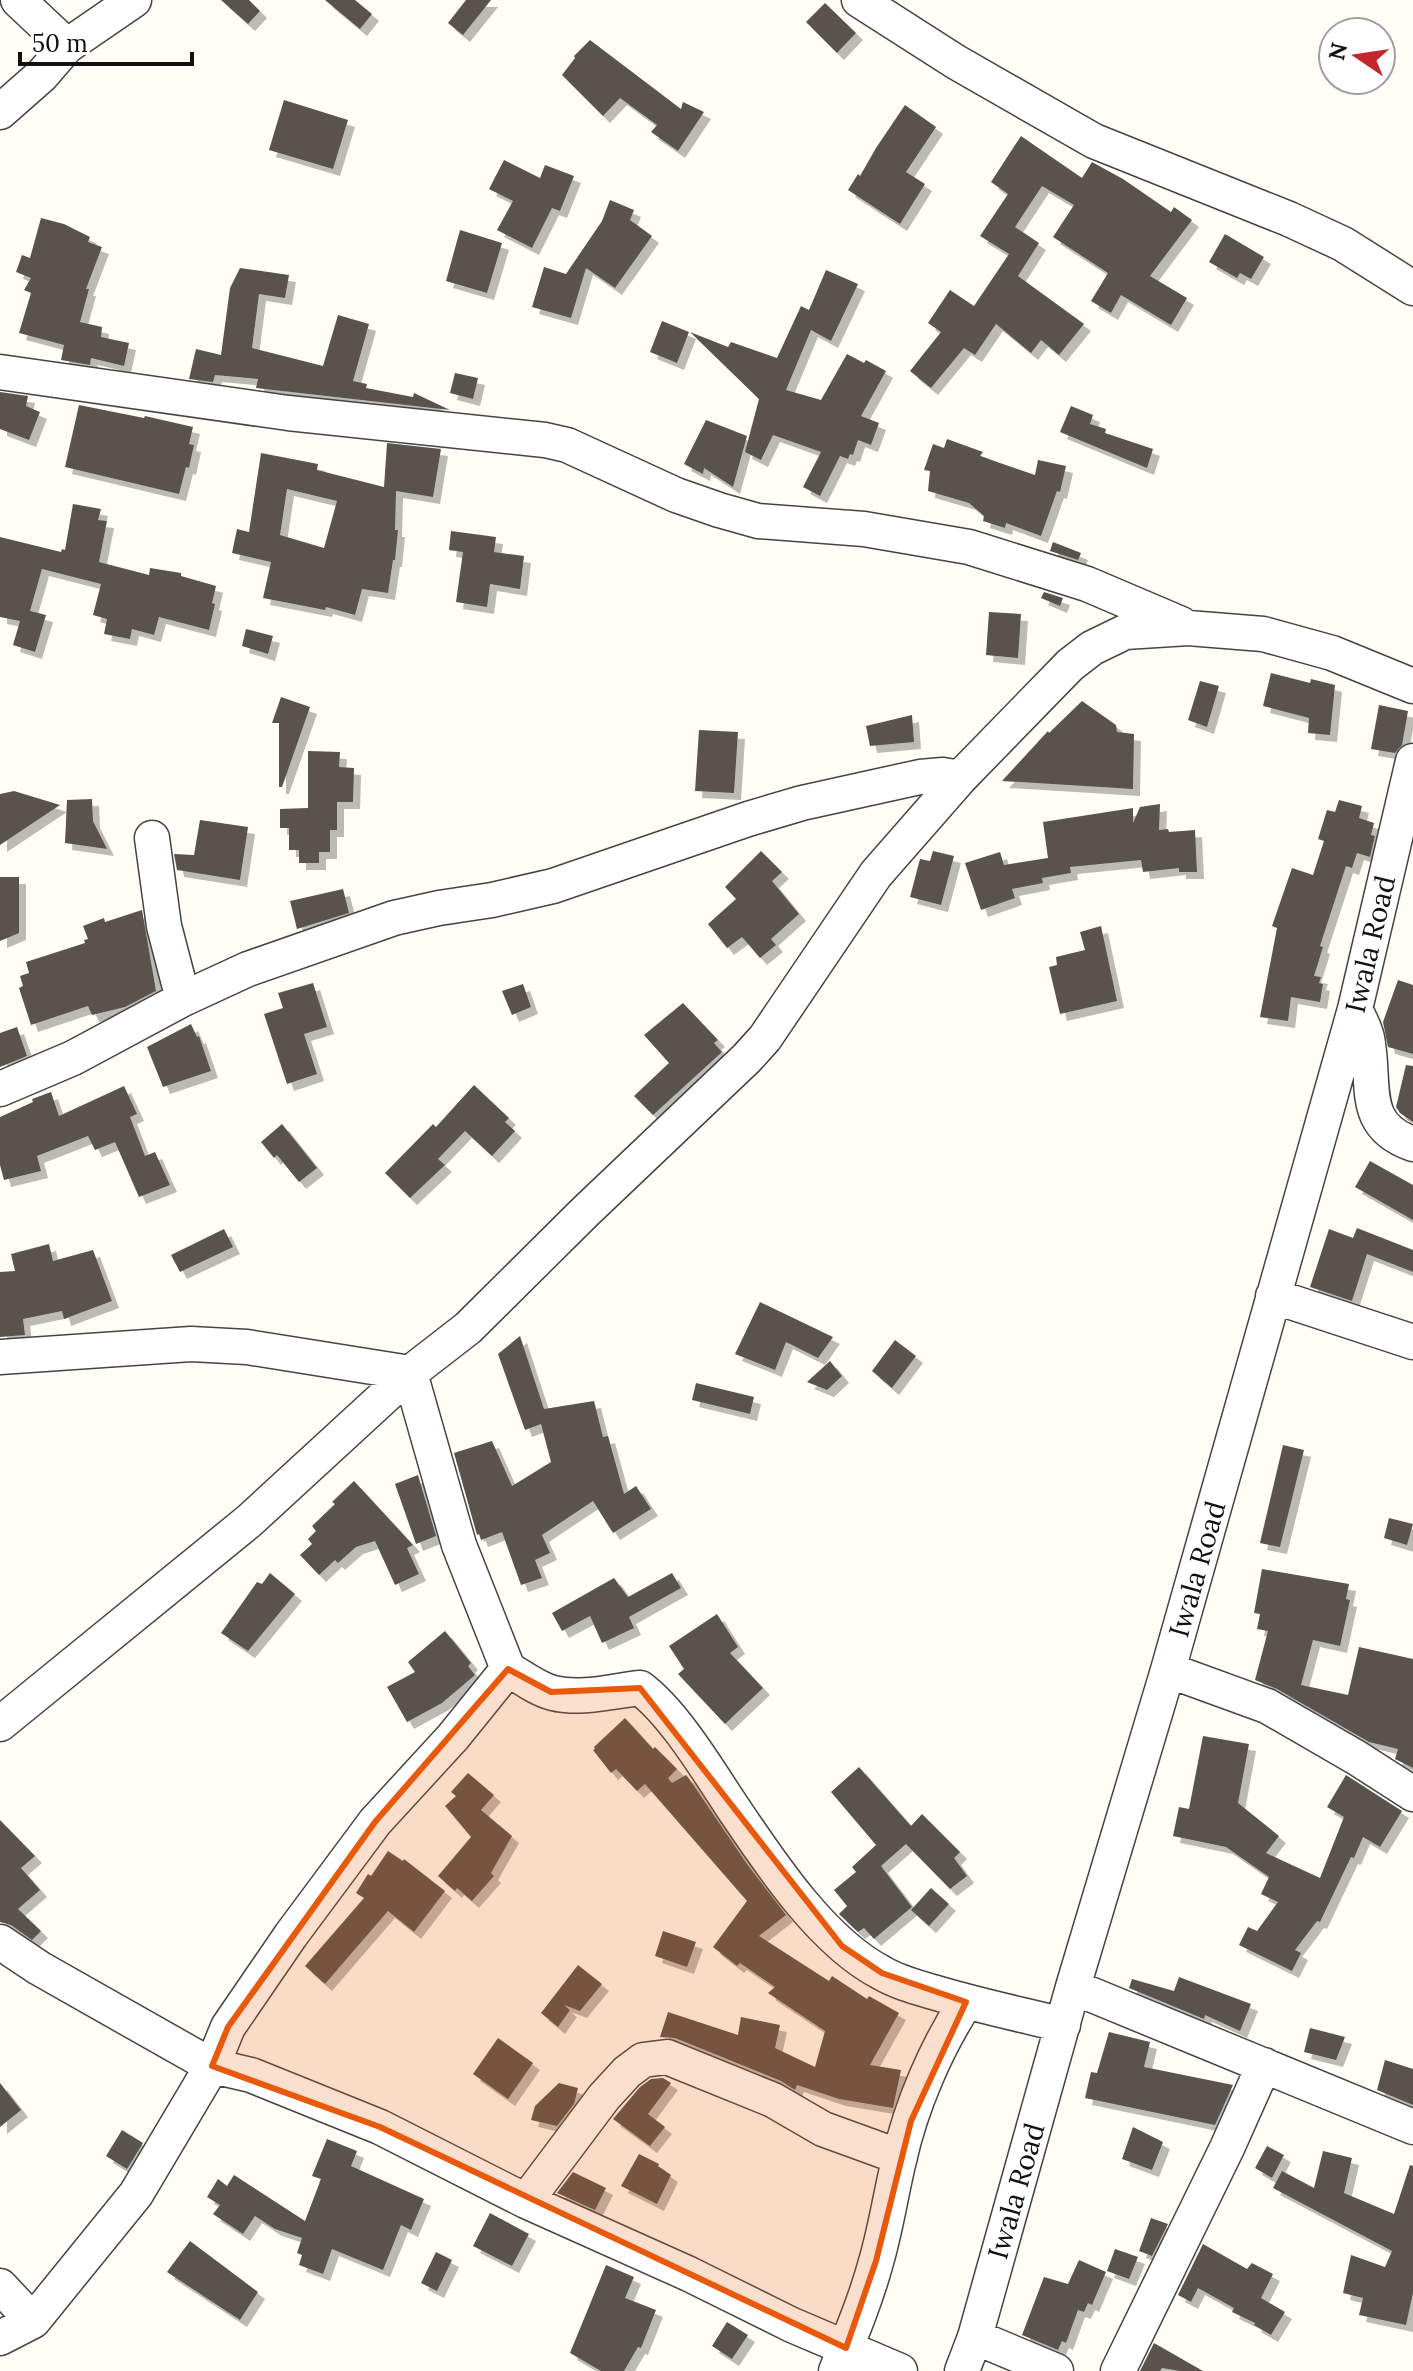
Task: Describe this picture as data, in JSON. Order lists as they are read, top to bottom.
{
  "streets": {
    "street": ["Iwala Road"]
  },
  "scale_bar": "50 m",
  "north": "left"
}
